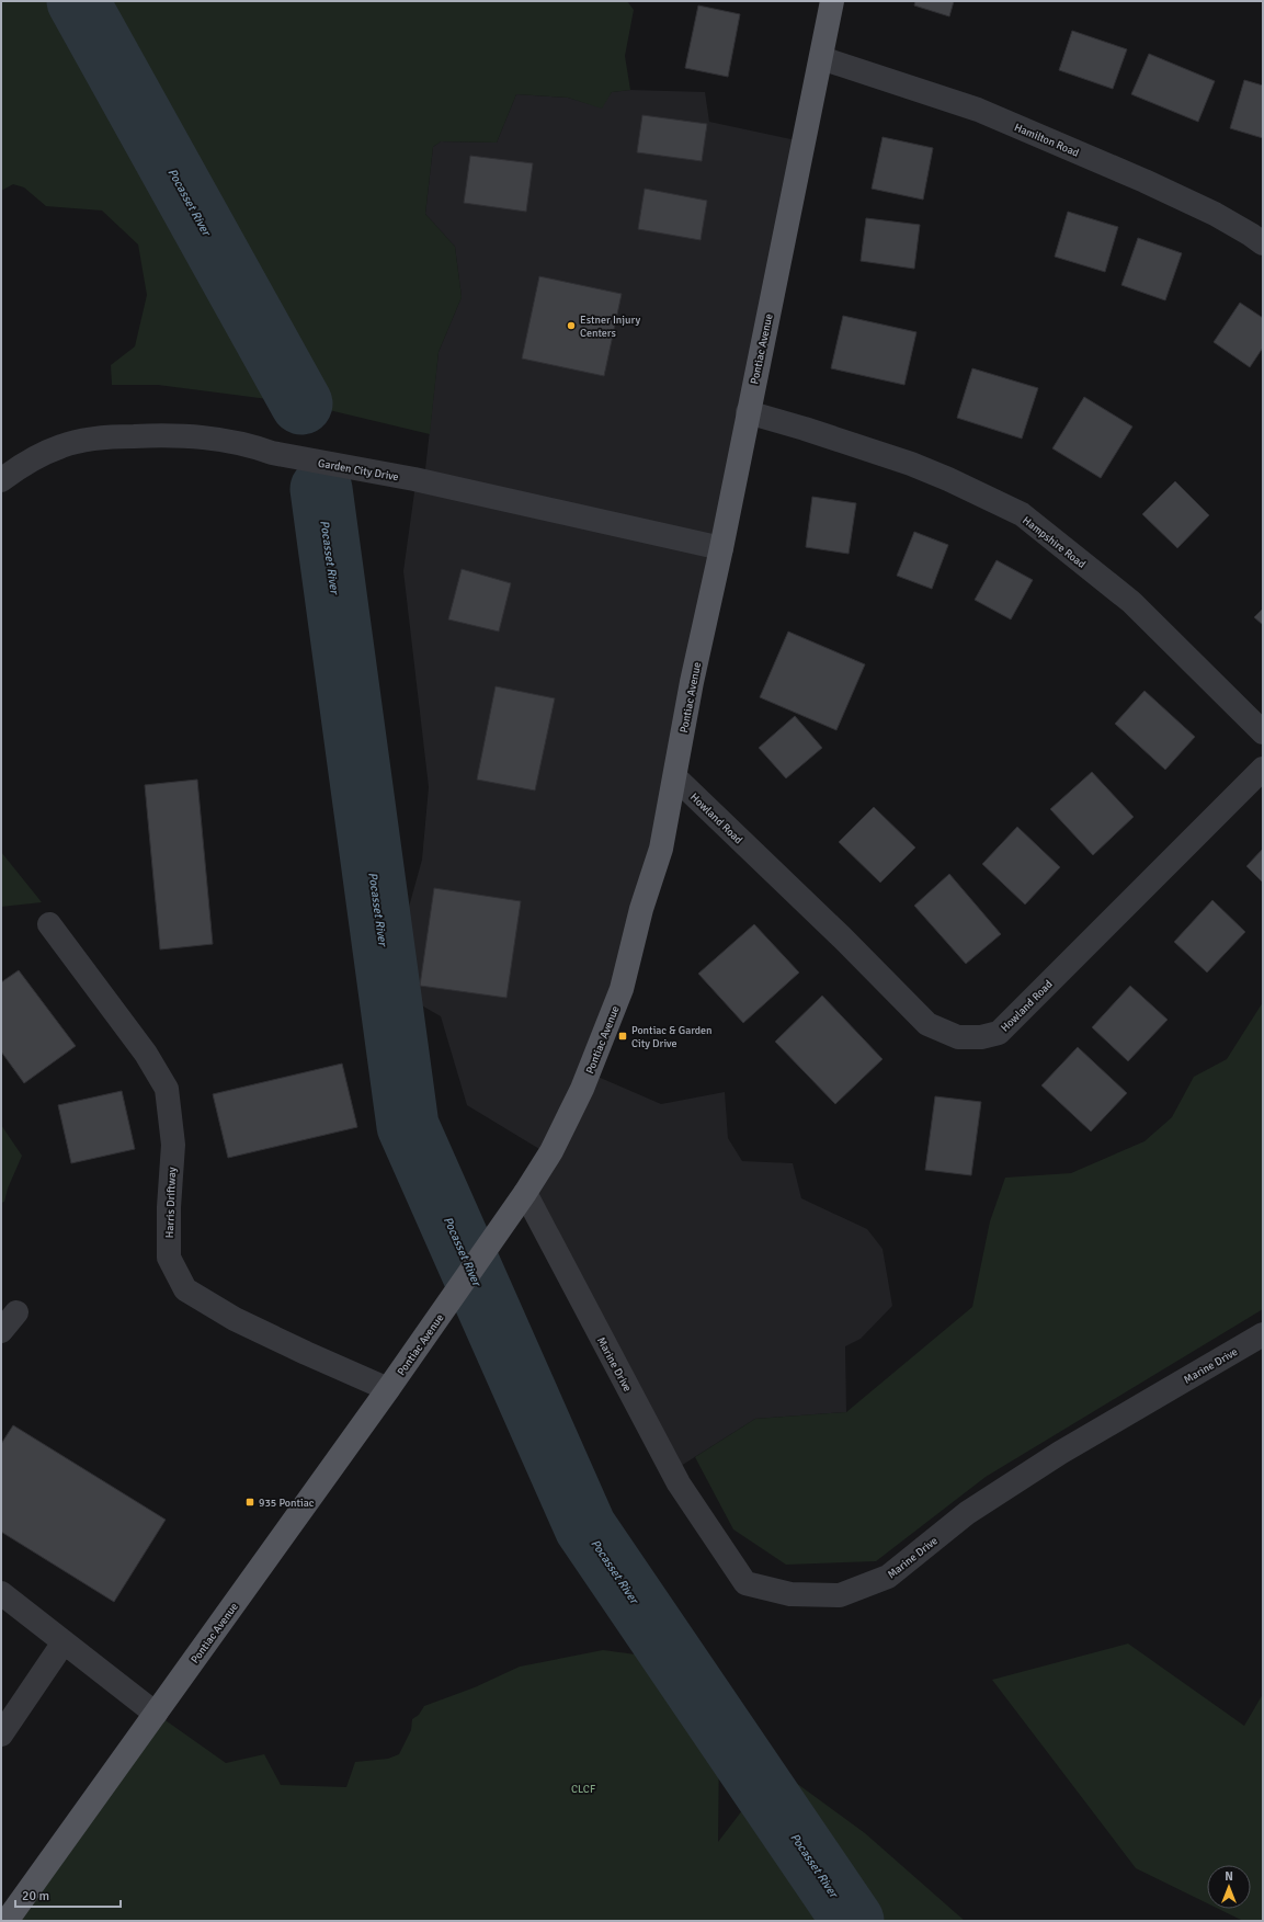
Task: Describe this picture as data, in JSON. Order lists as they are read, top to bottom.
{
  "streets": {
    "main road": ["Pontiac Avenue"],
    "street": [
      "Hamilton Road",
      "Garden City Drive",
      "Hampshire Road",
      "Howland Road",
      "Harris Driftway",
      "Marine Drive"
    ]
  },
  "crossings": [
    ["Hamilton Road", "Pontiac Avenue"],
    ["Pontiac Avenue", "Garden City Drive"],
    ["Pontiac Avenue", "Hampshire Road"],
    ["Pontiac Avenue", "Howland Road"],
    ["Pontiac Avenue", "Harris Driftway"],
    ["Pontiac Avenue", "Marine Drive"]
  ],
  "water": ["Pocasset River"],
  "parks": ["CLCF"],
  "places": {
    "other": ["Estner Injury Centers"],
    "transit": ["Pontiac & Garden City Drive", "935 Pontiac"]
  },
  "scale_bar": "20 m",
  "north": "top"
}
